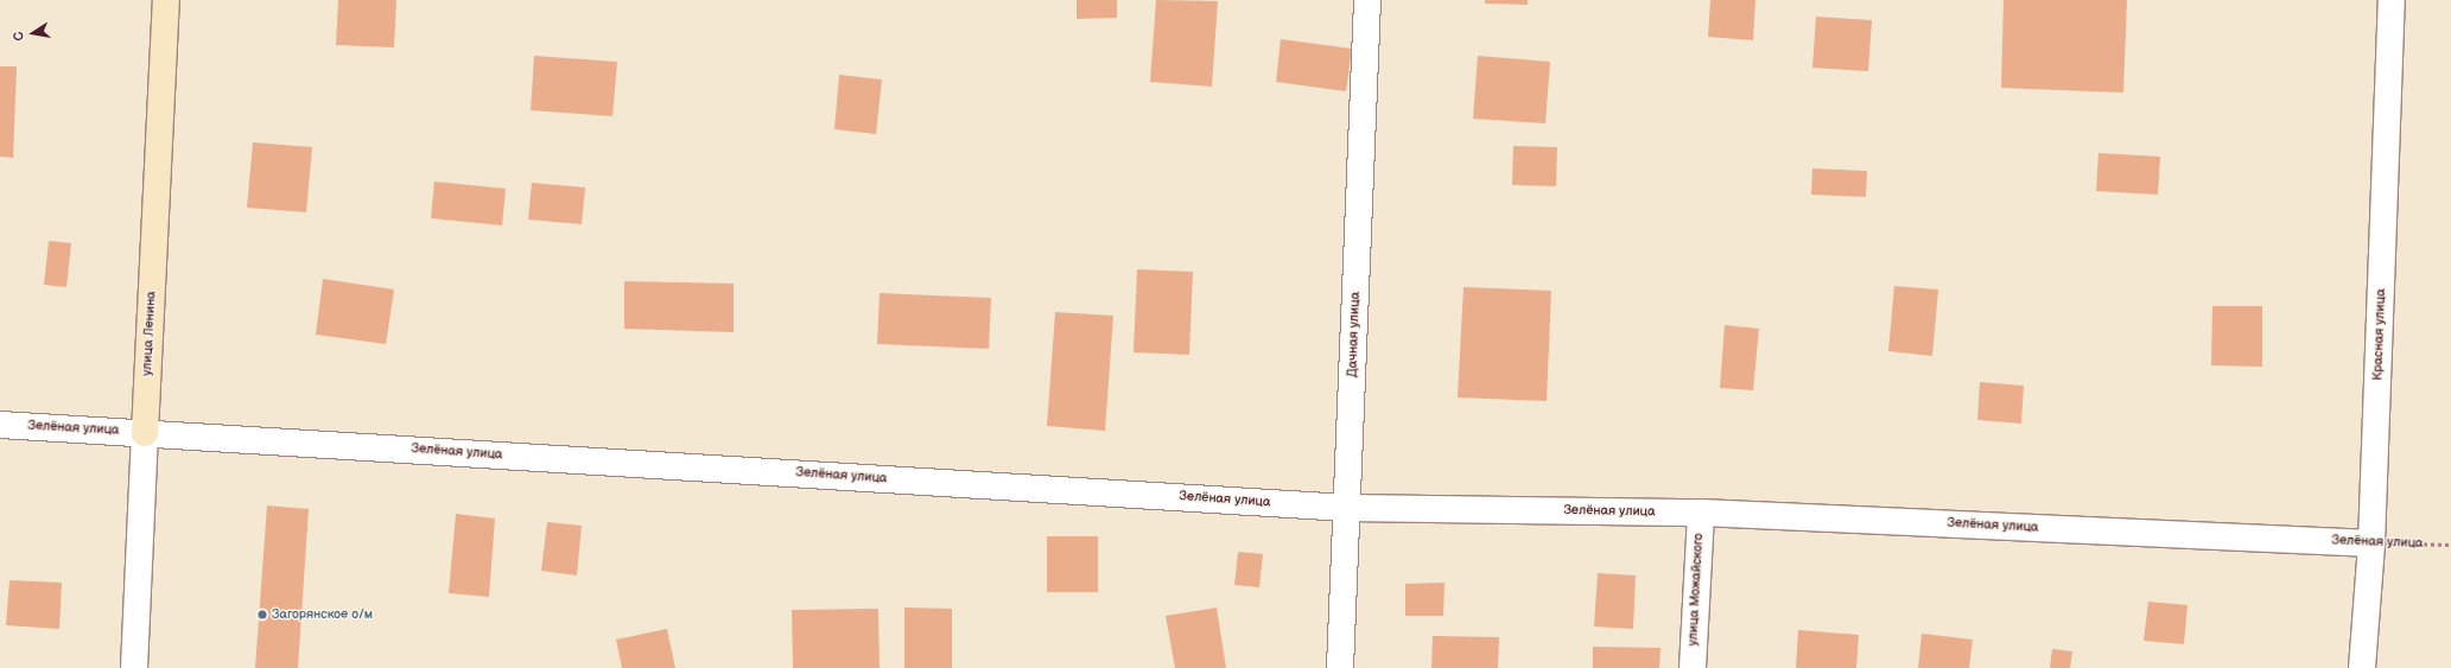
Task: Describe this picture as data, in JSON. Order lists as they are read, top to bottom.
{
  "streets": {
    "street": [
      "улица Ленина",
      "Дачная улица",
      "Красная улица",
      "Зелёная улица",
      "улица Можайского"
    ]
  },
  "crossings": [
    ["улица Ленина", "Зелёная улица"],
    ["Дачная улица", "Зелёная улица"],
    ["Красная улица", "Зелёная улица"],
    ["Зелёная улица", "улица Можайского"]
  ],
  "places": ["Загорянское о/м"],
  "north": "left"
}
